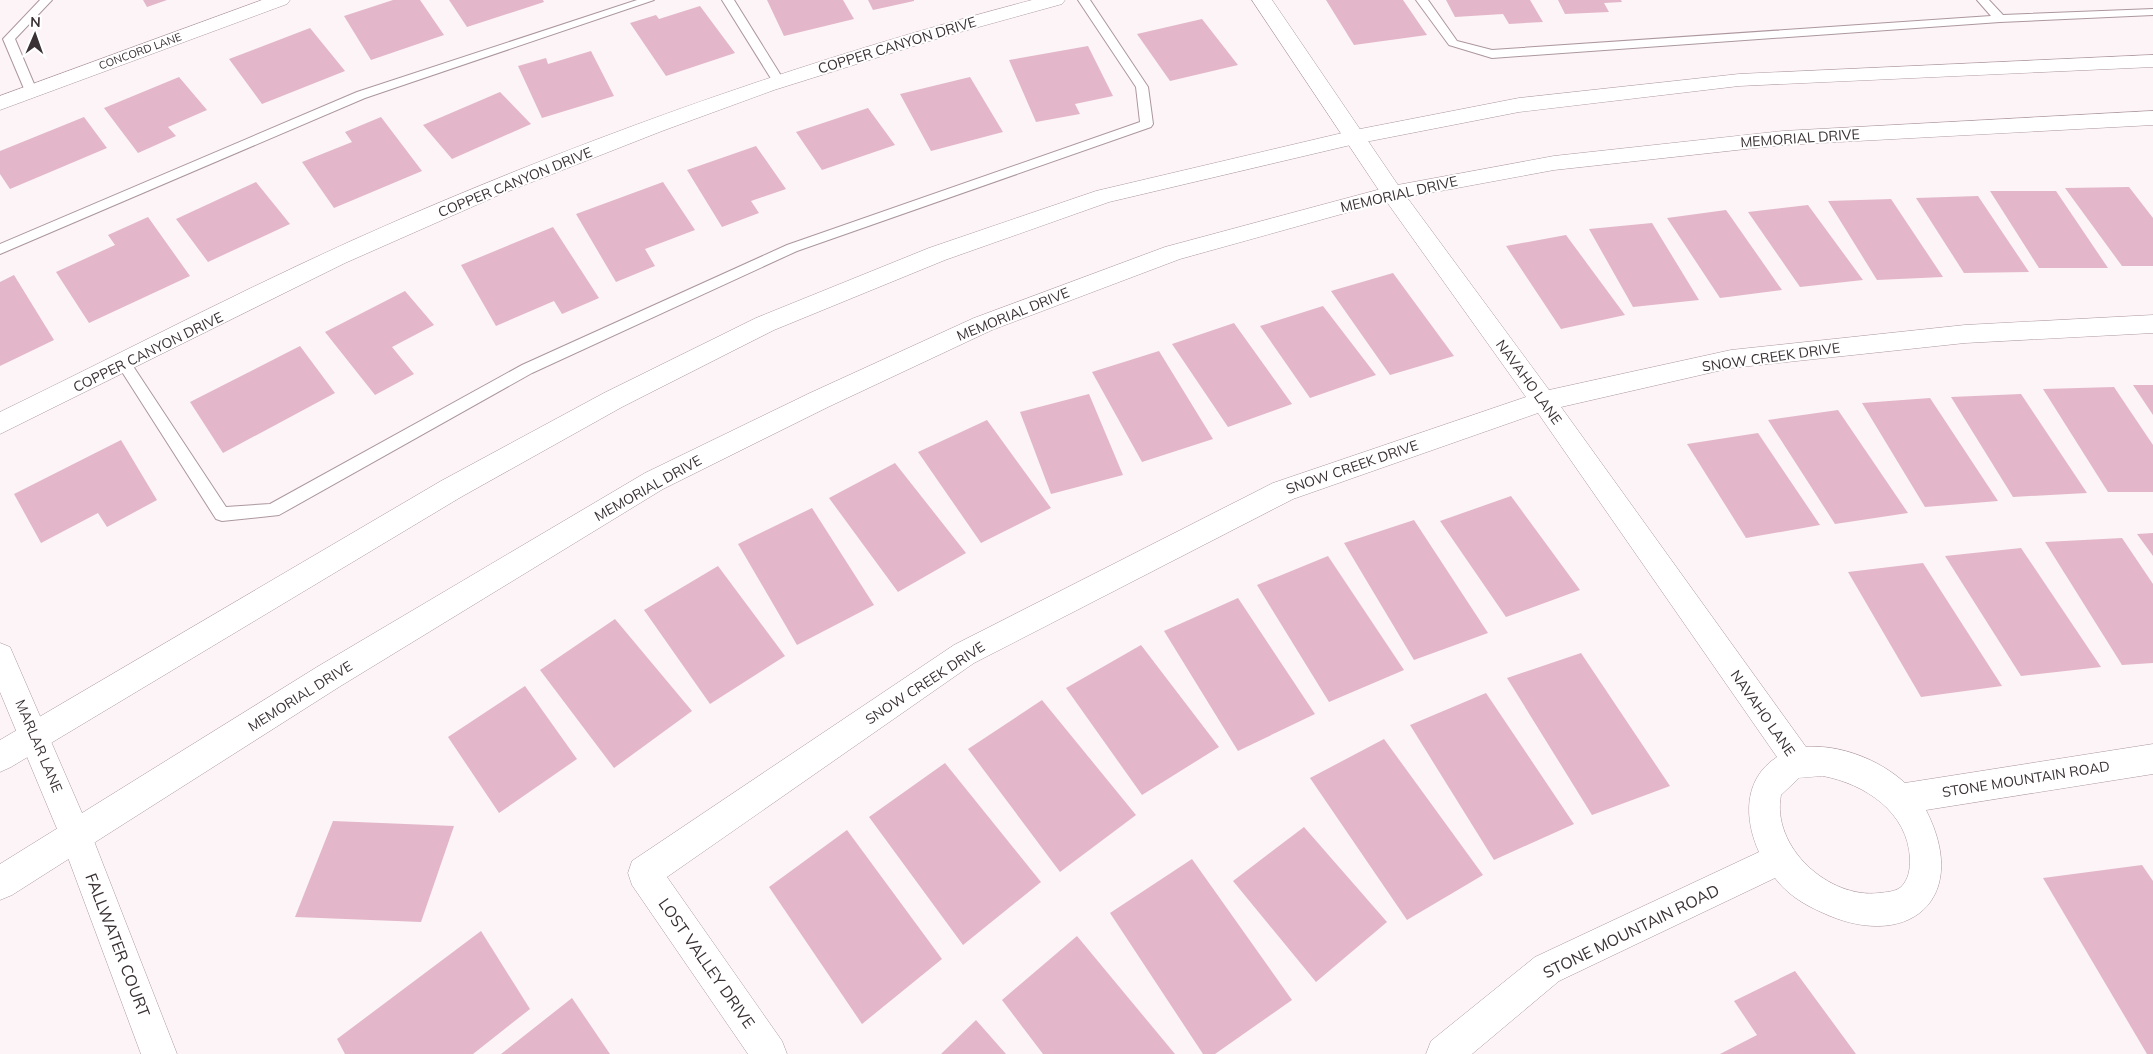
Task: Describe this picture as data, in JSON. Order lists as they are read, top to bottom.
{
  "streets": {
    "street": [
      "COPPER CANYON DRIVE",
      "CONCORD LANE",
      "MEMORIAL DRIVE",
      "SNOW CREEK DRIVE",
      "NAVAHO LANE",
      "MARLAR LANE",
      "STONE MOUNTAIN ROAD",
      "FALLWATER COURT",
      "LOST VALLEY DRIVE"
    ]
  },
  "crossings": [
    ["MEMORIAL DRIVE", "NAVAHO LANE"],
    ["MEMORIAL DRIVE", "MARLAR LANE"],
    ["MEMORIAL DRIVE", "FALLWATER COURT"],
    ["SNOW CREEK DRIVE", "NAVAHO LANE"],
    ["SNOW CREEK DRIVE", "LOST VALLEY DRIVE"],
    ["NAVAHO LANE", "STONE MOUNTAIN ROAD"],
    ["MARLAR LANE", "FALLWATER COURT"]
  ],
  "north": "top"
}
